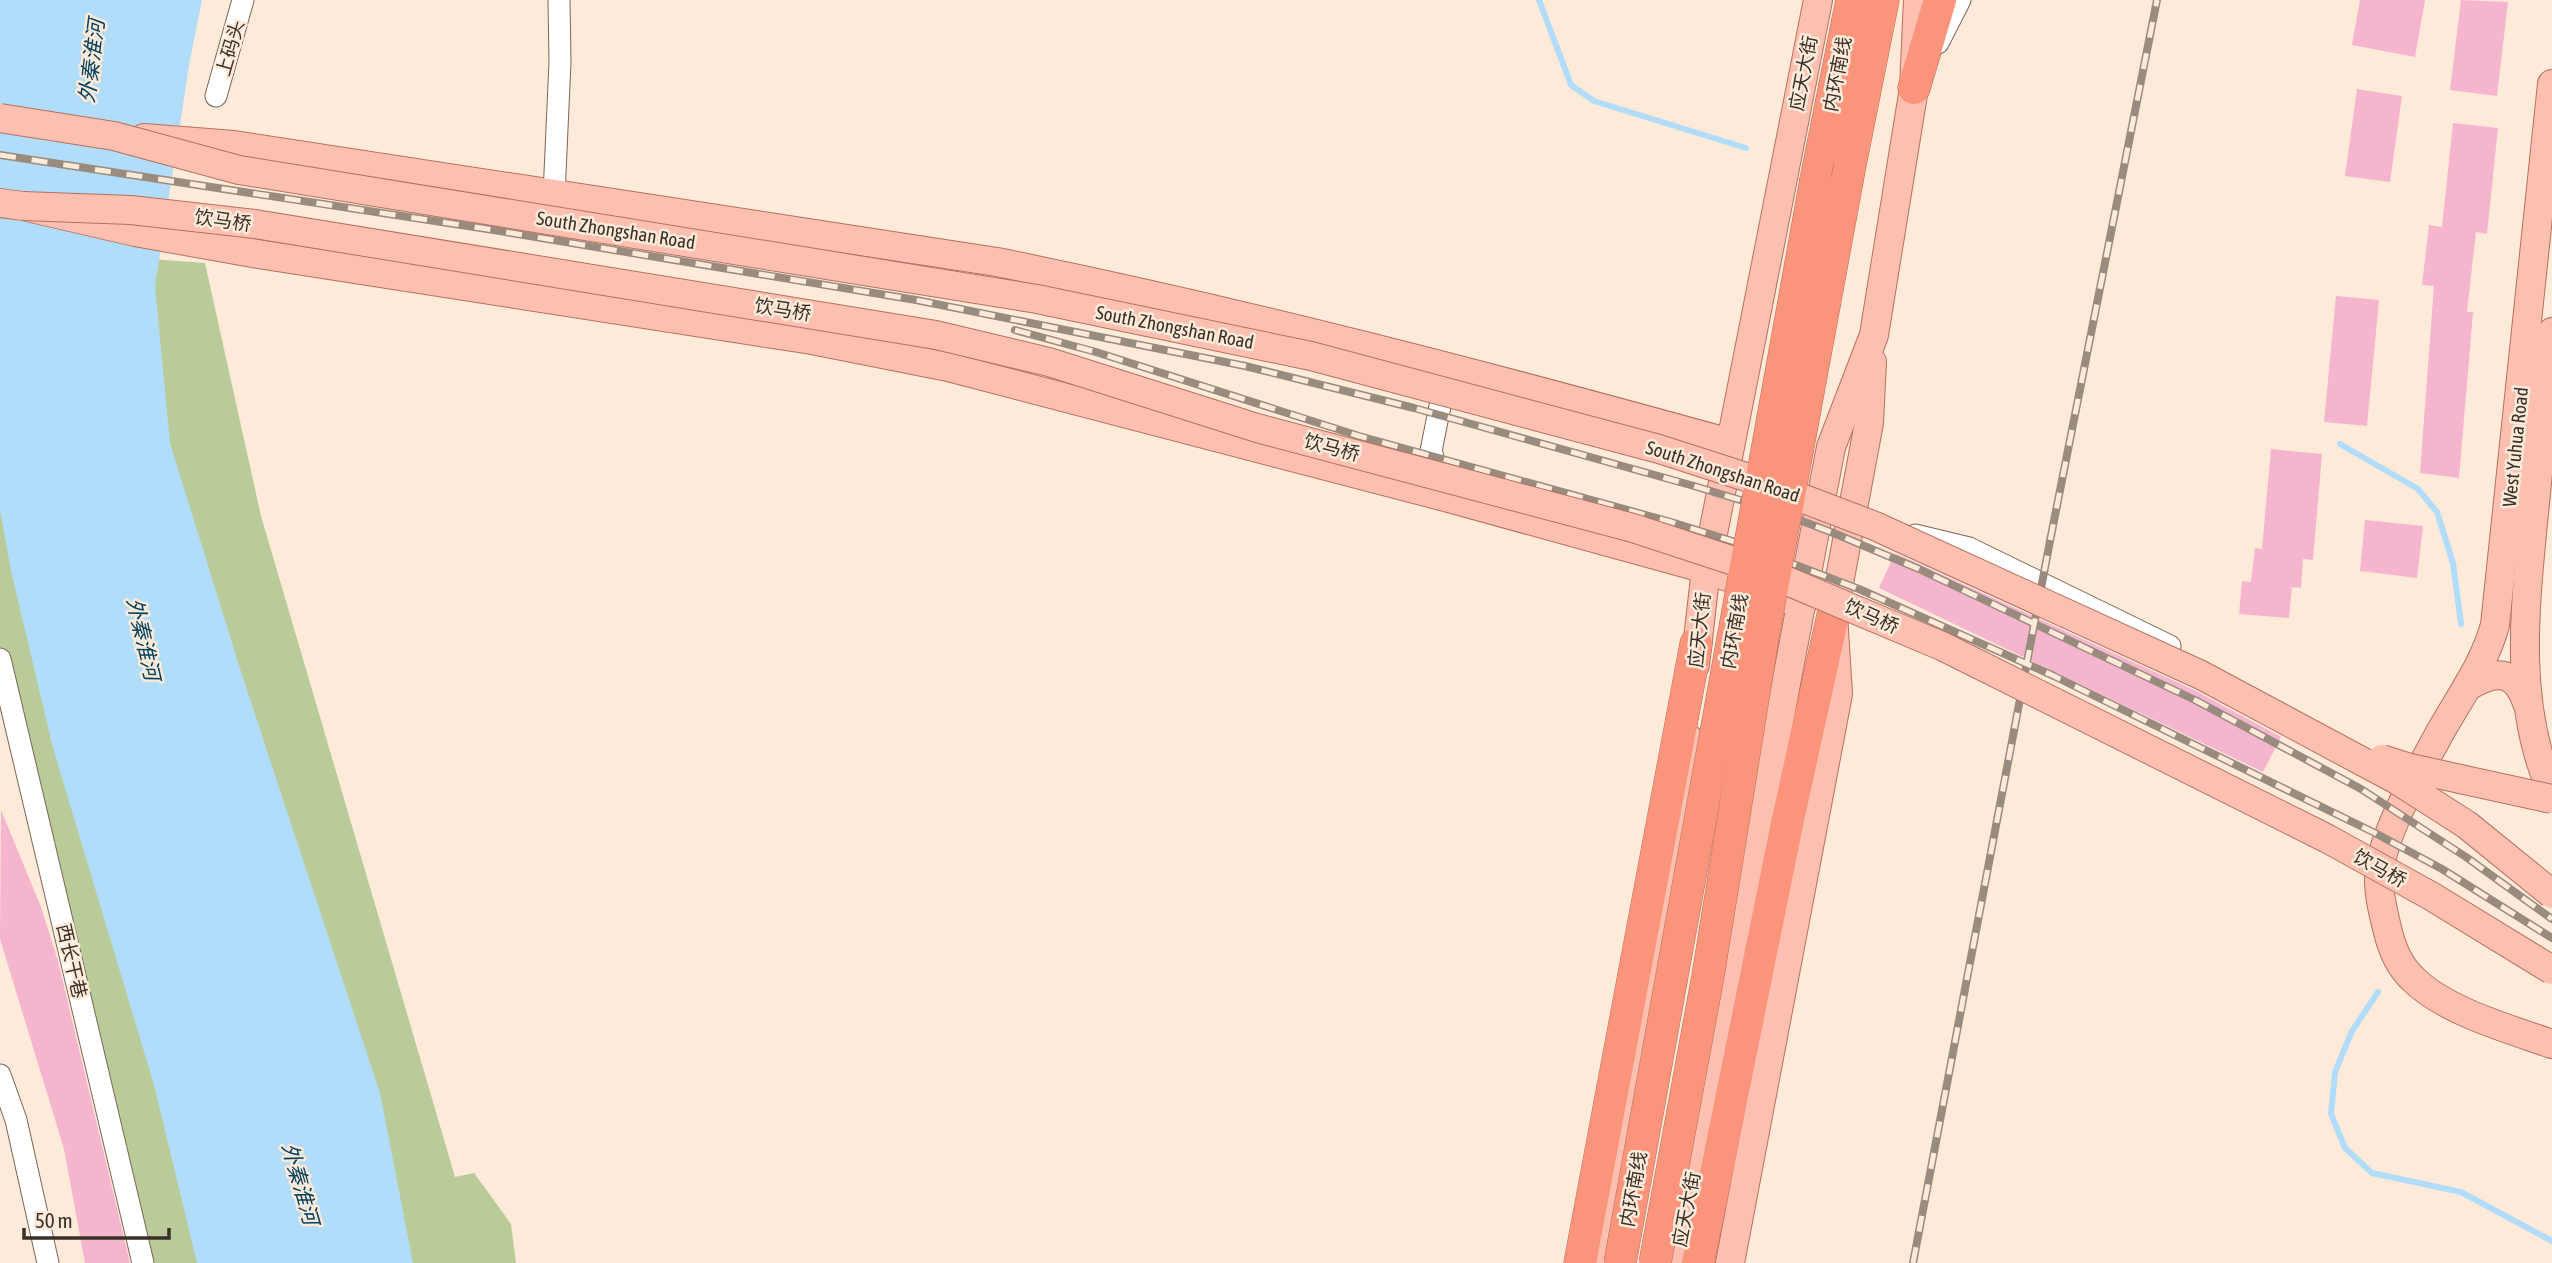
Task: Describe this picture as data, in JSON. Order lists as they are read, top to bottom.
{
  "streets": {
    "highway": ["内环南线"],
    "main road": ["应天大街", "饮马桥", "West Yuhua Road"],
    "street": ["上码头", "西长干巷"]
  },
  "water": ["外秦淮河"],
  "scale_bar": "50 m"
}
